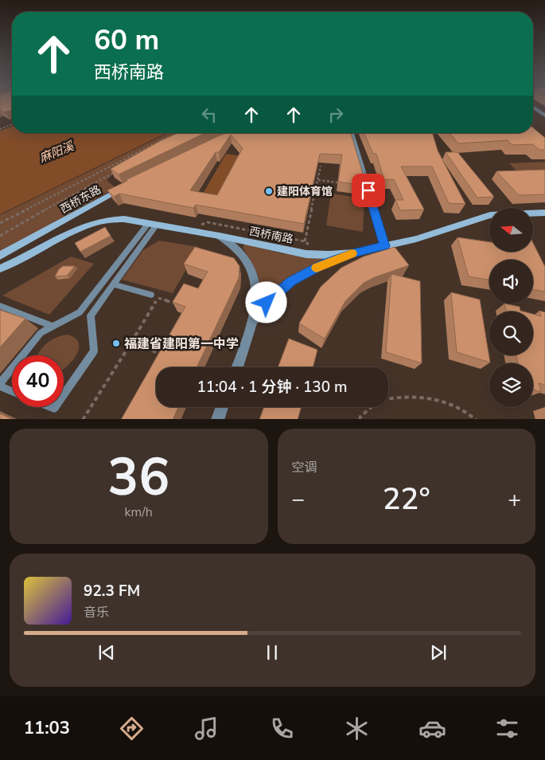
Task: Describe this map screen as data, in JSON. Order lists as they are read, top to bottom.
{
  "streets": {
    "main road": ["西桥东路", "西桥南路"]
  },
  "water": ["麻阳溪"],
  "places": ["建阳体育馆", "福建省建阳第一中学"],
  "north": "left",
  "page": {
    "turn": ["60 m", "西桥南路"],
    "limit": "40",
    "trip": "11:04 · 1 分钟 · 130 m",
    "tile": [
      ["36", "km/h"],
      "空调"
    ],
    "heat": ["−", "22°", "+"],
    "song": ["92.3 FM", "音乐"],
    "tabs": "11:03"
  }
}
